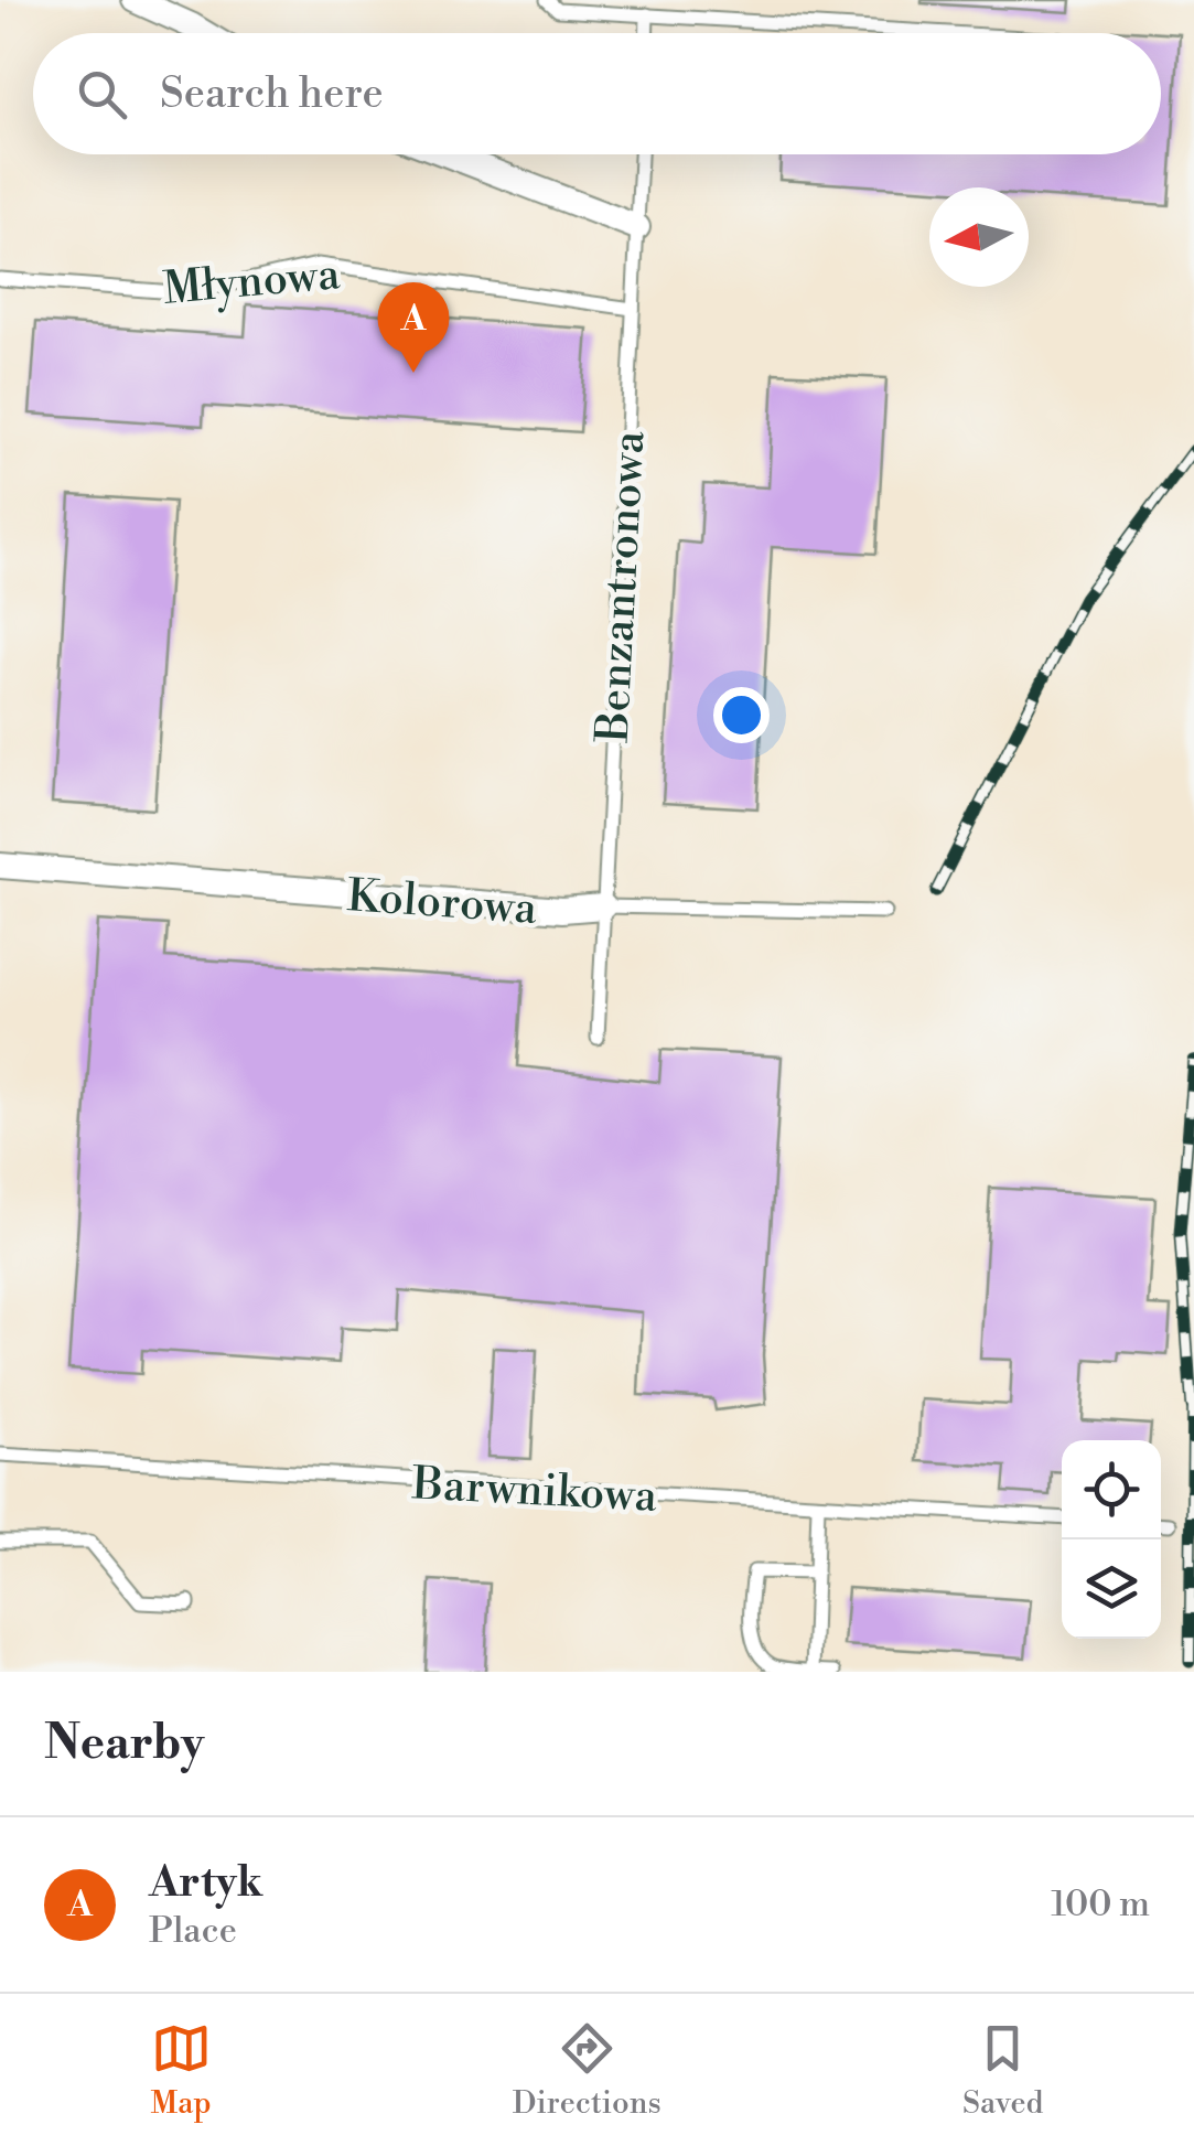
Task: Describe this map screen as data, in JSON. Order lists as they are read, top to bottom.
{
  "streets": {
    "street": ["Kolorowa"],
    "lane": ["Młynowa", "Benzantronowa", "Barwnikowa"]
  },
  "crossings": [
    ["Młynowa", "Benzantronowa"],
    ["Benzantronowa", "Kolorowa"]
  ],
  "north": "left",
  "page": {
    "search": "Search here",
    "pins": "A",
    "heading": "Nearby",
    "list": [
      {
        "mark": "A",
        "name": "Artyk",
        "note": "Place",
        "value": "100 m"
      }
    ],
    "nav": ["Map", "Directions", "Saved"]
  }
}
